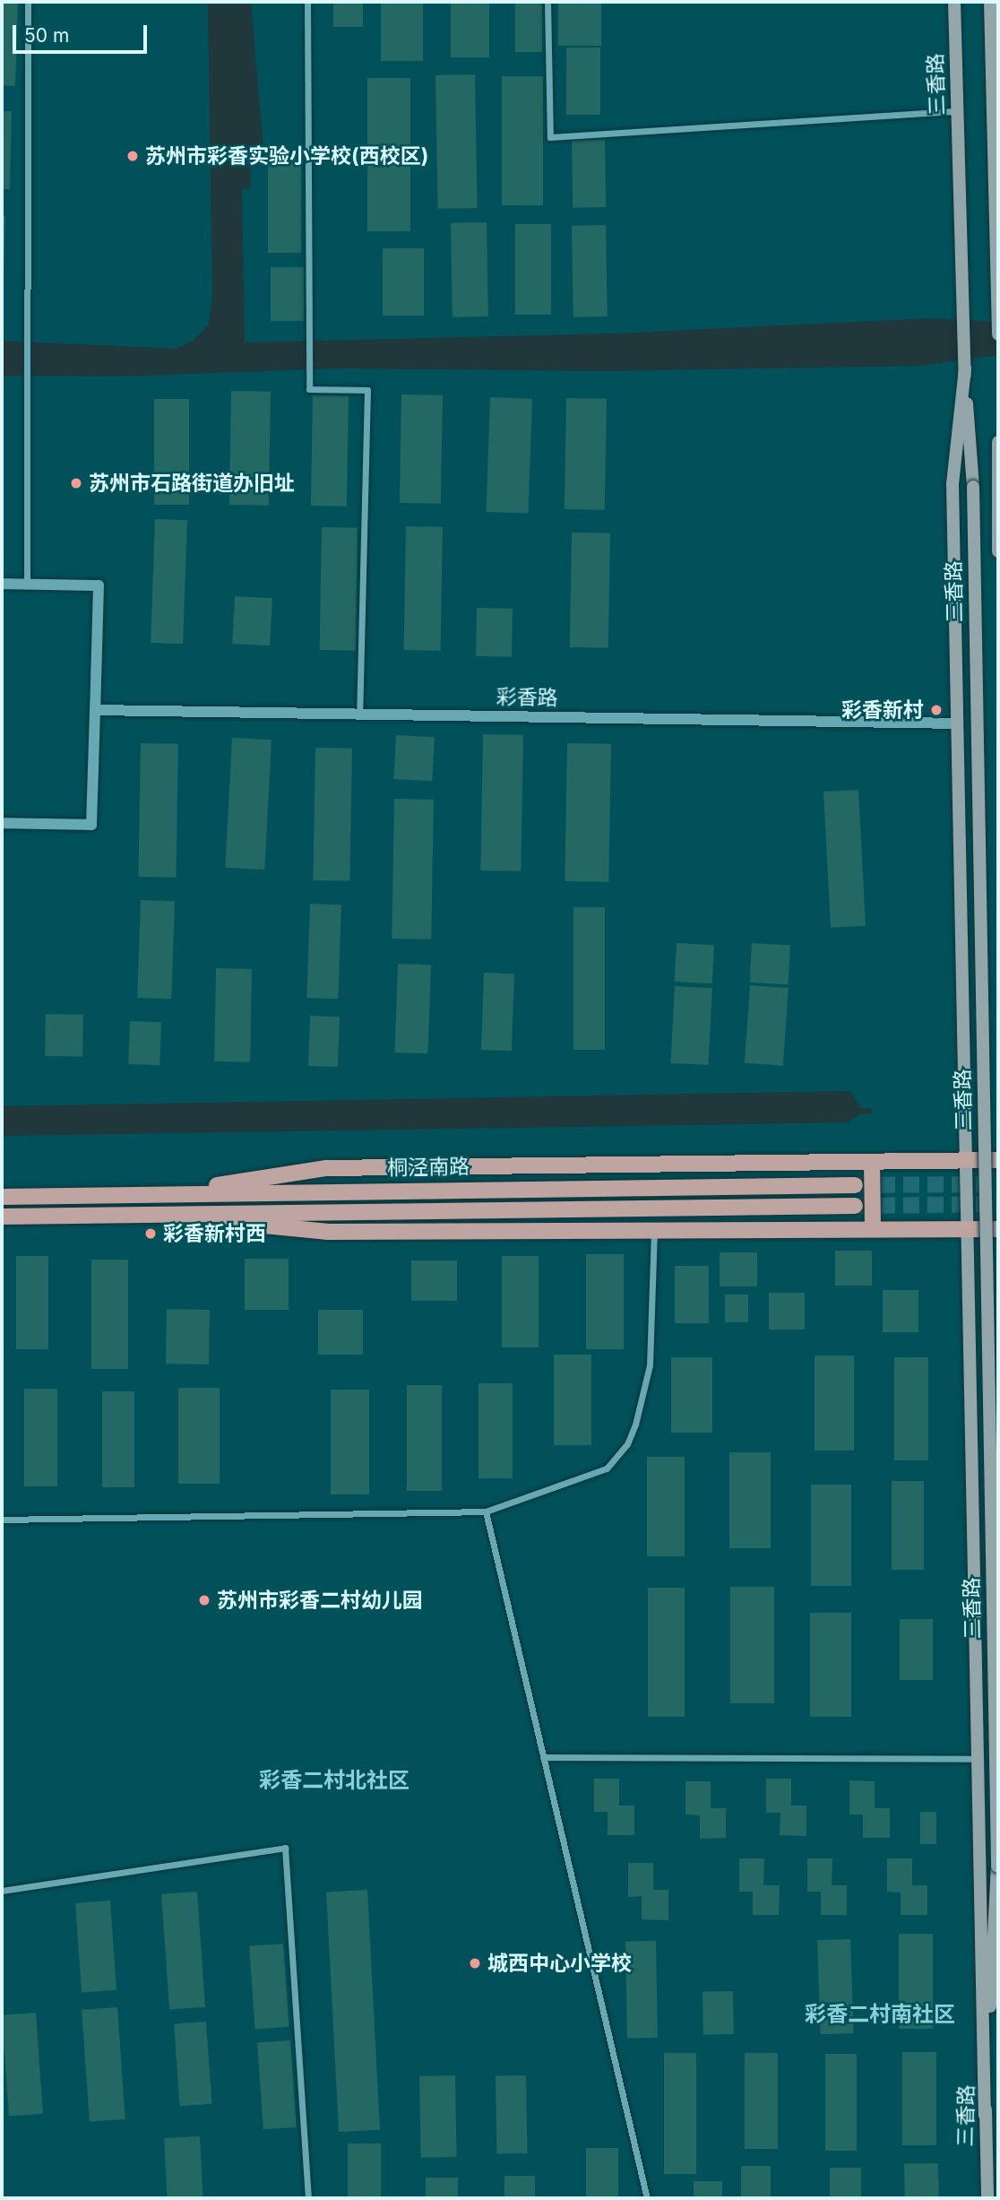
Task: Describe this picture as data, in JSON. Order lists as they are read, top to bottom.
{
  "streets": {
    "main road": ["三香路", "桐泾南路"],
    "street": ["彩香路"]
  },
  "districts": ["彩香二村北社区", "彩香二村南社区"],
  "places": [
    "苏州市彩香实验小学校(西校区)",
    "苏州市石路街道办旧址",
    "彩香新村",
    "彩香新村西",
    "苏州市彩香二村幼儿园",
    "城西中心小学校"
  ],
  "scale_bar": "50 m"
}
